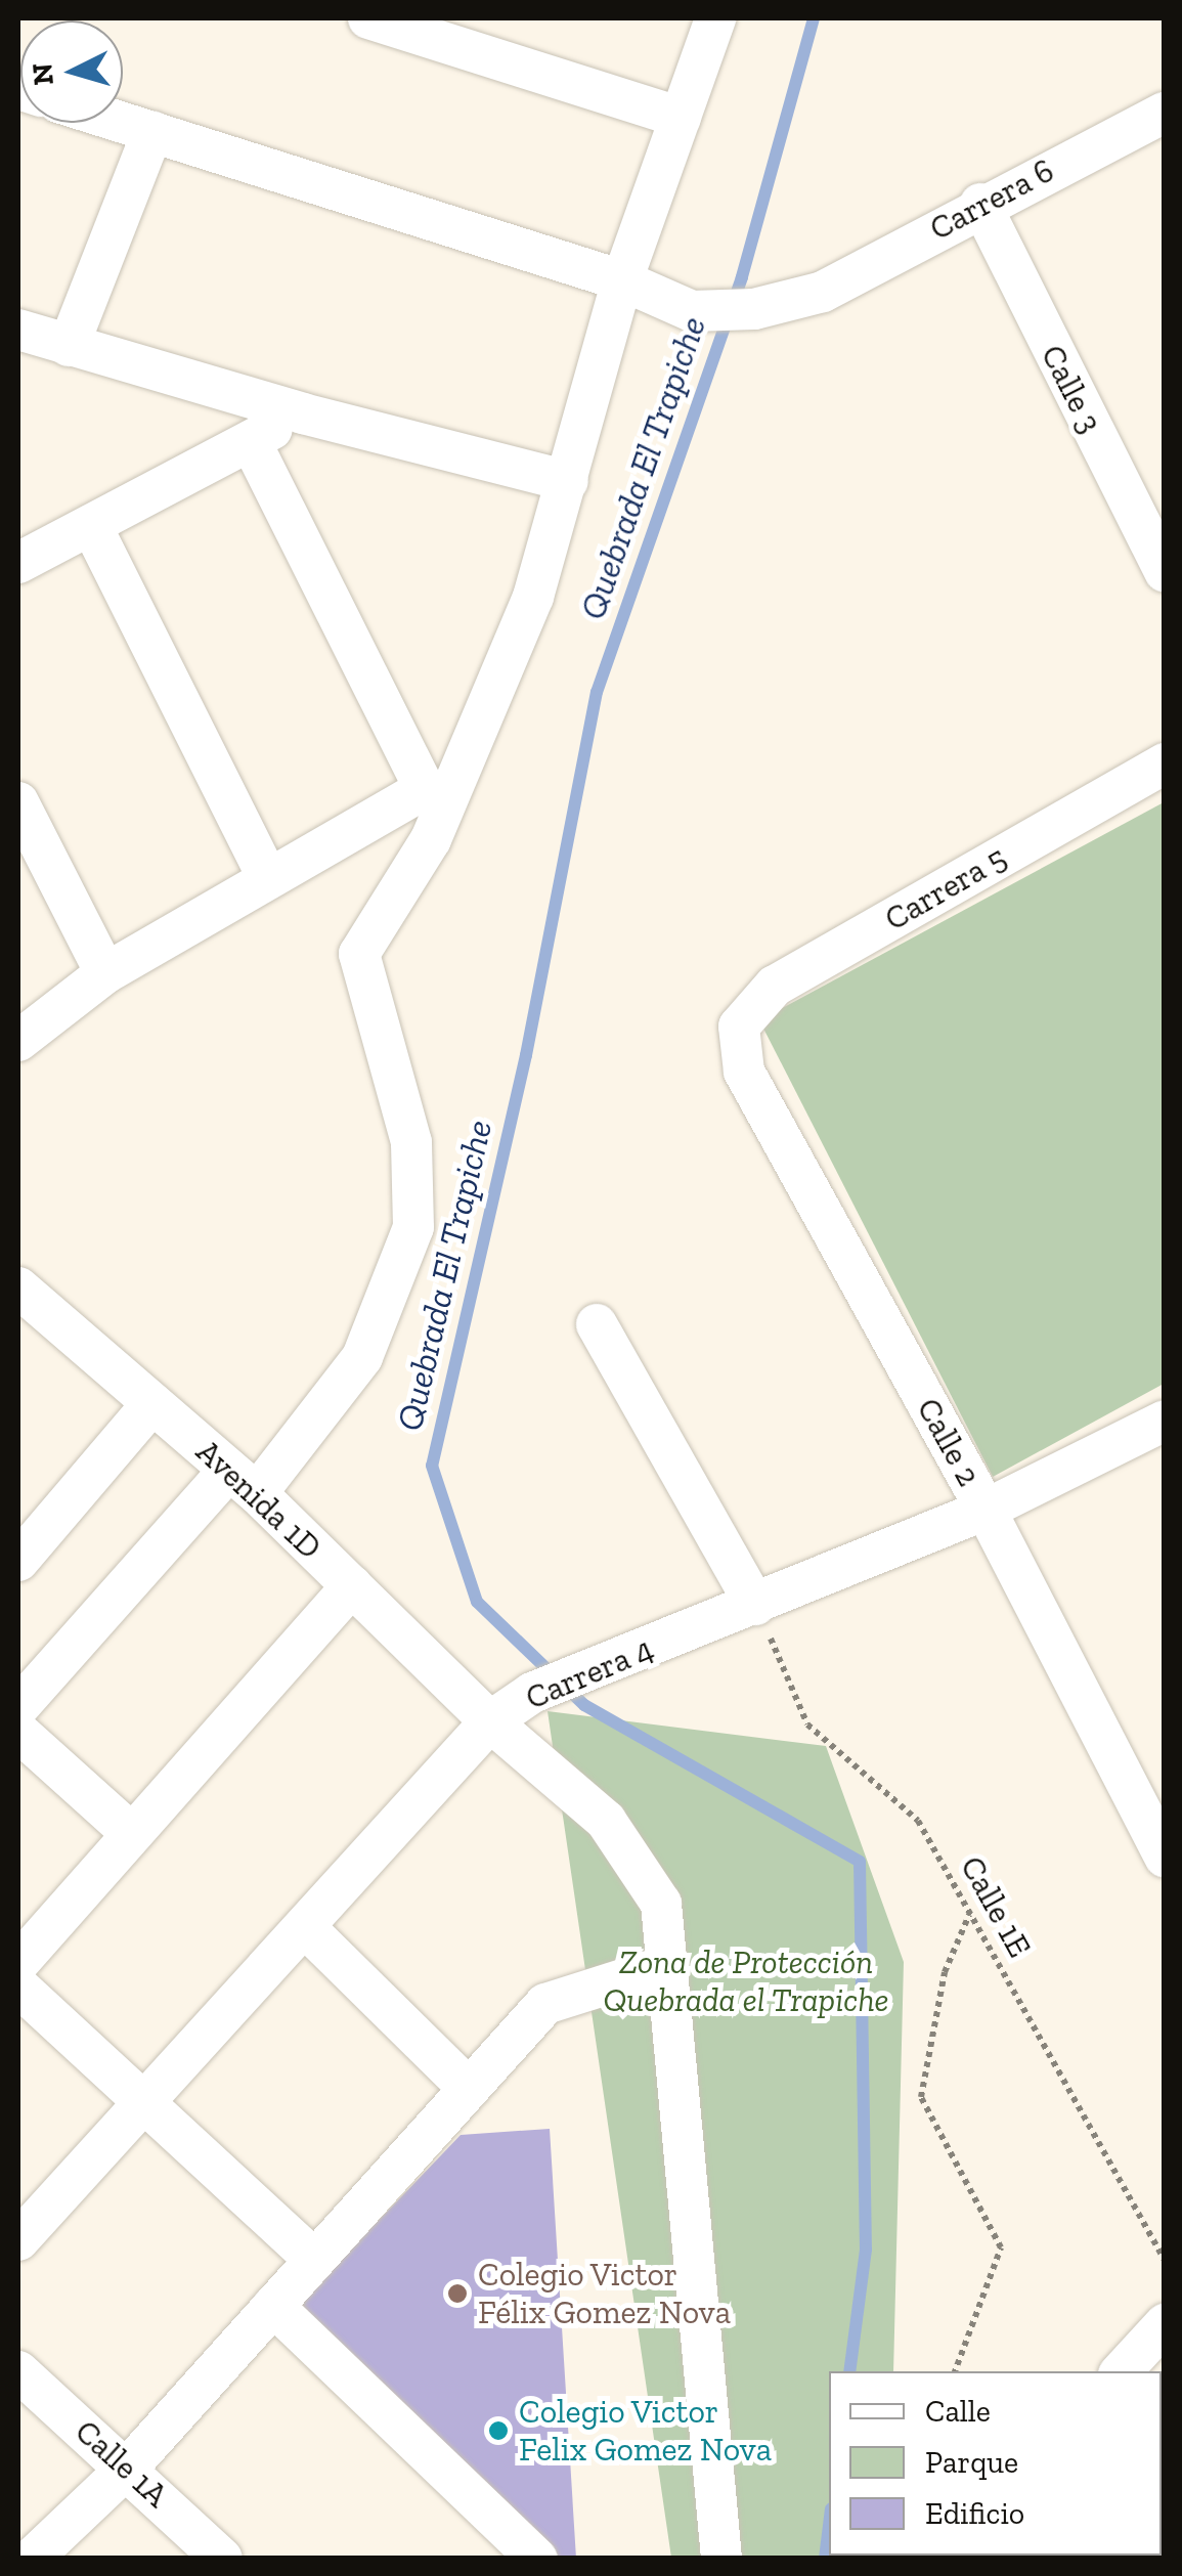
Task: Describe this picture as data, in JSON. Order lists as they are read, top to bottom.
{
  "streets": {
    "street": [
      "Carrera 6",
      "Calle 3",
      "Carrera 5",
      "Calle 2",
      "Avenida 1D",
      "Carrera 4",
      "Calle 1A"
    ],
    "path": ["Calle 1E"]
  },
  "crossings": [
    ["Carrera 6", "Calle 3"],
    ["Carrera 5", "Calle 2"],
    ["Calle 2", "Carrera 4"],
    ["Avenida 1D", "Carrera 4"],
    ["Carrera 4", "Calle 1E"]
  ],
  "water": ["Quebrada El Trapiche"],
  "parks": ["Zona de Protección Quebrada el Trapiche"],
  "places": ["Colegio Victor Félix Gomez Nova", "Colegio Victor Felix Gomez Nova"],
  "legend": ["Calle", "Parque", "Edificio"],
  "north": "left"
}
